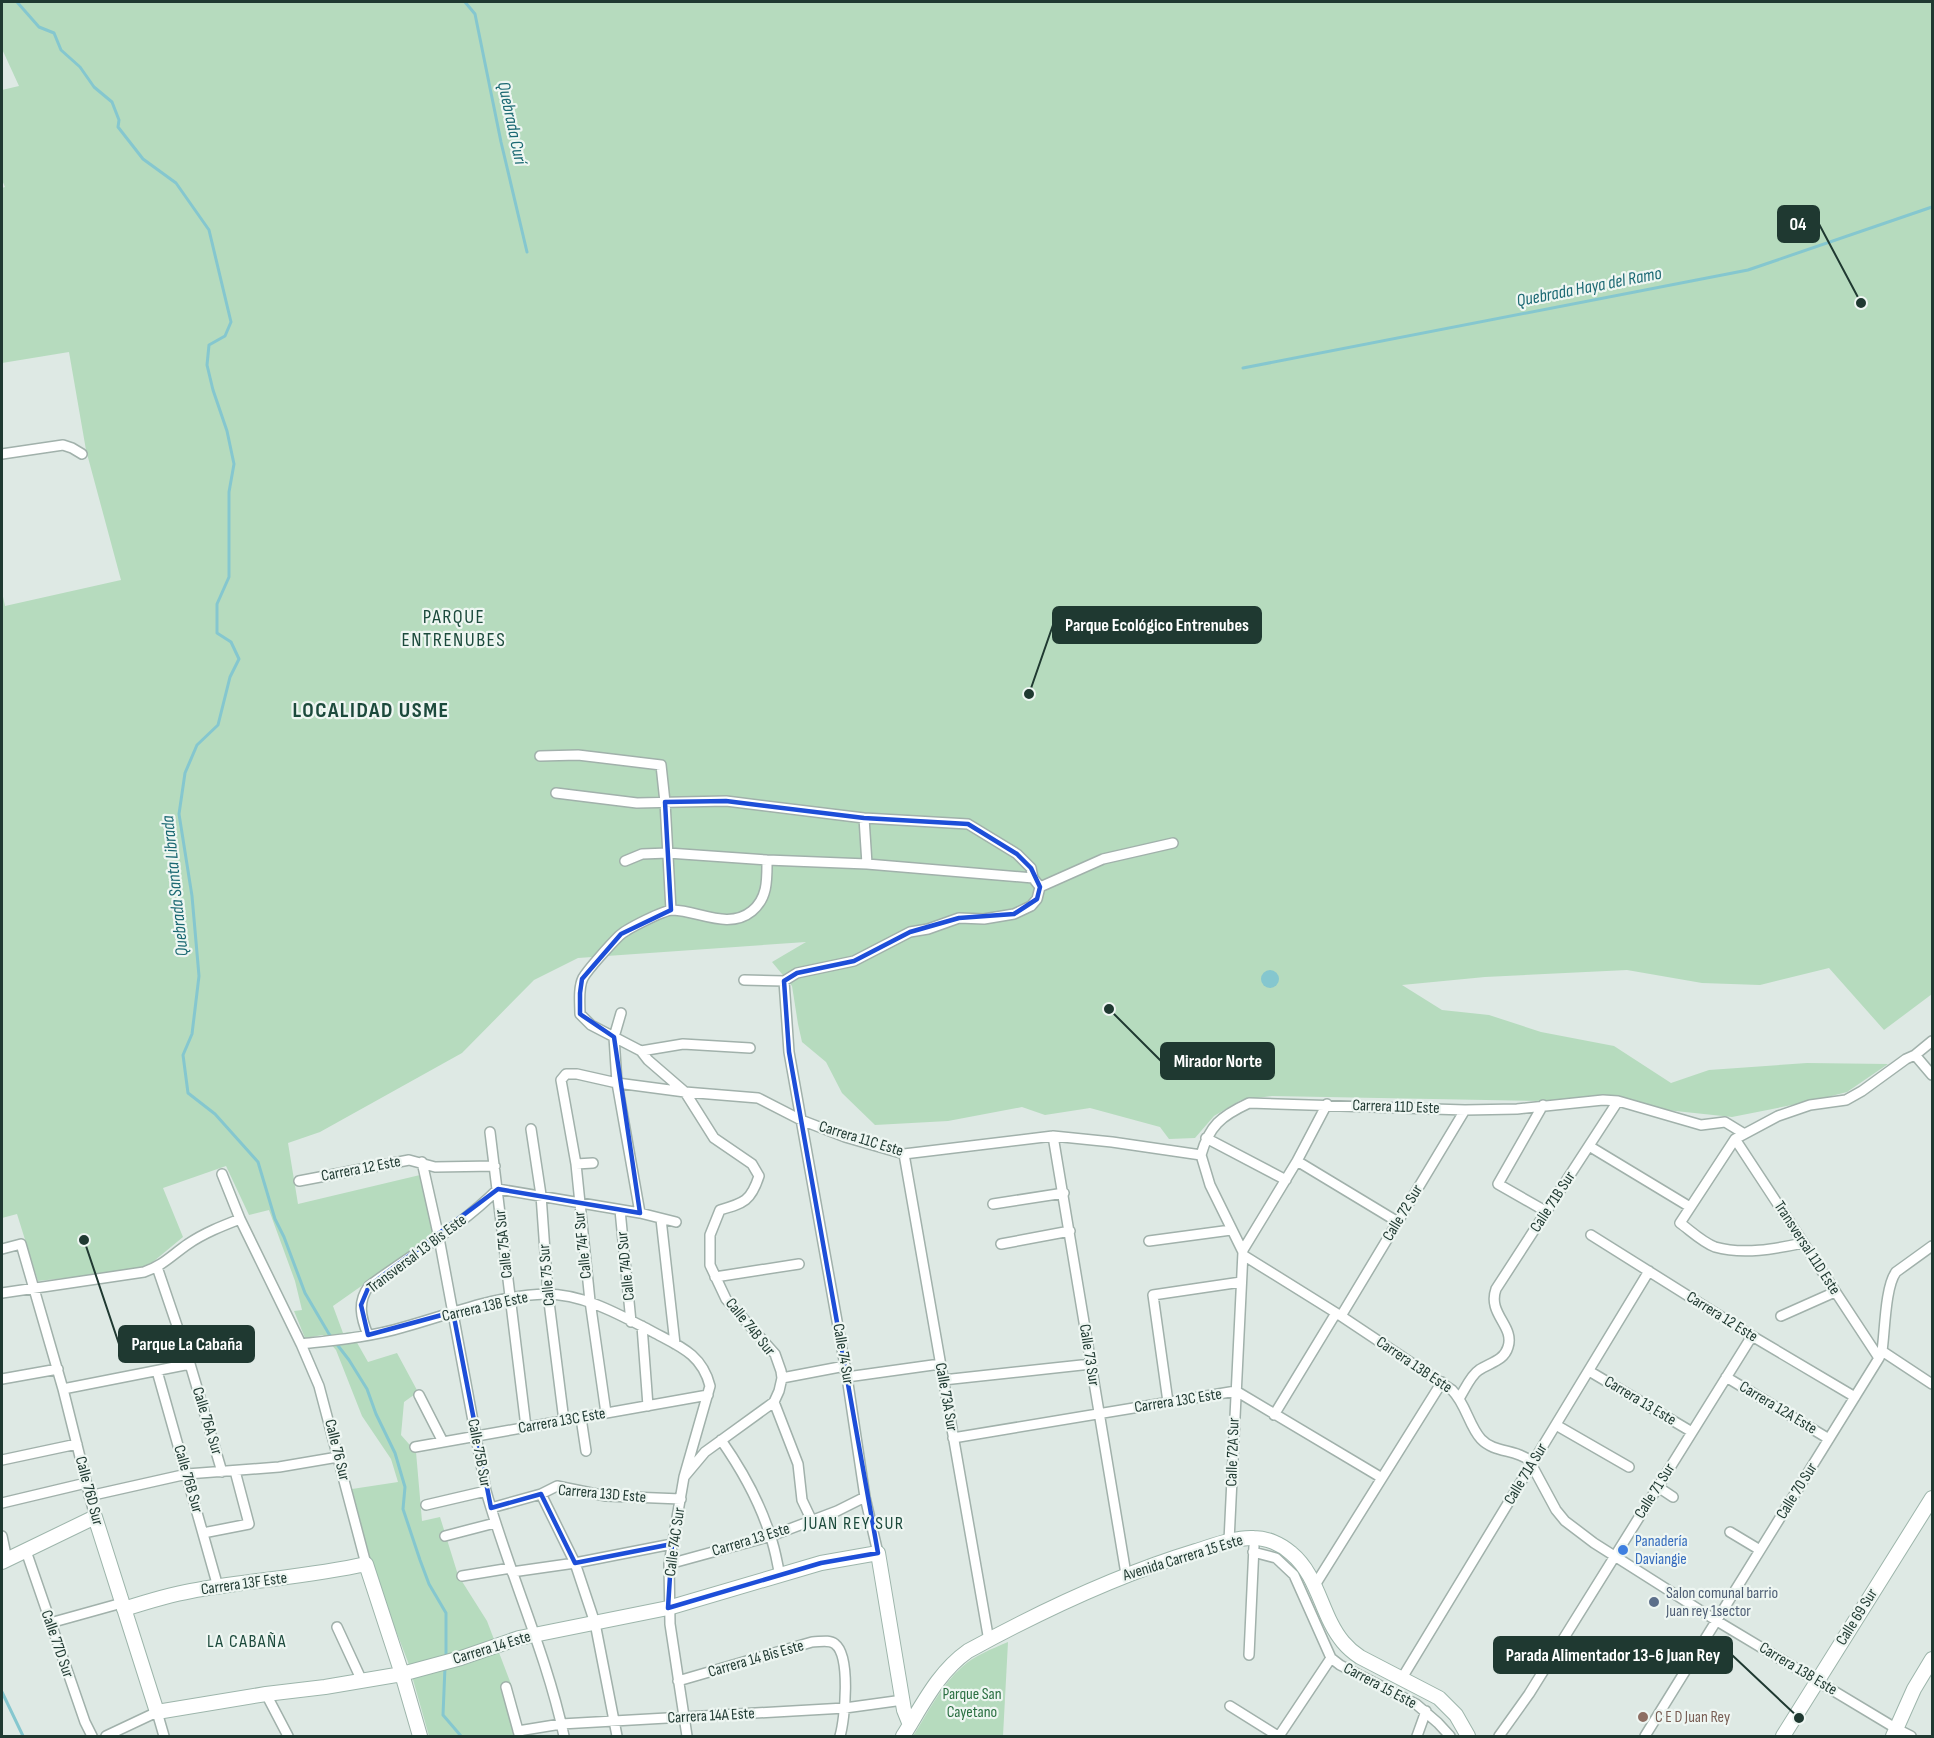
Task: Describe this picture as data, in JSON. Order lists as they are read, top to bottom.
{
  "streets": {
    "street": [
      "Carrera 11D Este",
      "Carrera 11C Este",
      "Carrera 12 Este",
      "Calle 71B Sur",
      "Calle 72 Sur",
      "Calle 75A Sur",
      "Calle 74F Sur",
      "Transversal 11D Este",
      "Transversal 13 Bis Este",
      "Calle 74D Sur",
      "Calle 75 Sur",
      "Carrera 13B Este",
      "Calle 74B Sur",
      "Calle 74 Sur",
      "Calle 73 Sur",
      "Calle 73A Sur",
      "Carrera 13C Este",
      "Carrera 13 Este",
      "Carrera 12A Este",
      "Calle 76A Sur",
      "Calle 76 Sur",
      "Calle 72A Sur",
      "Calle 75B Sur",
      "Calle 71A Sur",
      "Calle 76B Sur",
      "Calle 76D Sur",
      "Calle 71 Sur",
      "Calle 70 Sur",
      "Carrera 13D Este",
      "Calle 74C Sur",
      "Avenida Carrera 15 Este",
      "Carrera 13F Este",
      "Calle 69 Sur",
      "Calle 77D Sur",
      "Carrera 14 Este",
      "Carrera 14 Bis Este",
      "Carrera 15 Este",
      "Carrera 14A Este"
    ]
  },
  "crossings": [
    ["Carrera 11D Este", "Carrera 11C Este"],
    ["Carrera 11D Este", "Calle 71B Sur"],
    ["Carrera 11D Este", "Calle 72 Sur"],
    ["Carrera 11D Este", "Calle 72A Sur"],
    ["Carrera 11C Este", "Calle 74F Sur"],
    ["Carrera 11C Este", "Calle 74B Sur"],
    ["Carrera 11C Este", "Calle 74 Sur"],
    ["Carrera 11C Este", "Calle 73 Sur"],
    ["Carrera 11C Este", "Calle 73A Sur"],
    ["Carrera 12 Este", "Calle 75A Sur"],
    ["Carrera 12 Este", "Calle 75B Sur"],
    ["Carrera 12 Este", "Calle 71A Sur"],
    ["Carrera 12 Este", "Calle 71 Sur"],
    ["Carrera 12 Este", "Calle 70 Sur"],
    ["Calle 71B Sur", "Carrera 13B Este"],
    ["Calle 72 Sur", "Carrera 13B Este"],
    ["Calle 72 Sur", "Carrera 13C Este"],
    ["Calle 75A Sur", "Transversal 13 Bis Este"],
    ["Calle 75A Sur", "Carrera 13B Este"],
    ["Calle 75A Sur", "Carrera 13C Este"],
    ["Calle 74F Sur", "Carrera 13B Este"],
    ["Calle 74F Sur", "Carrera 13C Este"],
    ["Transversal 11D Este", "Calle 70 Sur"],
    ["Transversal 13 Bis Este", "Carrera 13B Este"],
    ["Transversal 13 Bis Este", "Calle 75B Sur"],
    ["Calle 74D Sur", "Carrera 13B Este"],
    ["Calle 75 Sur", "Carrera 13B Este"],
    ["Calle 75 Sur", "Carrera 13C Este"],
    ["Carrera 13B Este", "Calle 76 Sur"],
    ["Carrera 13B Este", "Calle 72A Sur"],
    ["Carrera 13B Este", "Calle 75B Sur"],
    ["Carrera 13B Este", "Calle 71A Sur"],
    ["Carrera 13B Este", "Calle 71 Sur"],
    ["Carrera 13B Este", "Calle 70 Sur"],
    ["Carrera 13B Este", "Calle 74C Sur"],
    ["Carrera 13B Este", "Calle 69 Sur"],
    ["Calle 74 Sur", "Carrera 13 Este"],
    ["Calle 74 Sur", "Avenida Carrera 15 Este"],
    ["Calle 74 Sur", "Carrera 14 Este"],
    ["Calle 74 Sur", "Carrera 14A Este"],
    ["Calle 73 Sur", "Carrera 13C Este"],
    ["Calle 73 Sur", "Avenida Carrera 15 Este"],
    ["Calle 73A Sur", "Carrera 13C Este"],
    ["Calle 73A Sur", "Avenida Carrera 15 Este"],
    ["Carrera 13C Este", "Calle 72A Sur"],
    ["Carrera 13C Este", "Calle 75B Sur"],
    ["Carrera 13C Este", "Calle 74C Sur"],
    ["Carrera 13 Este", "Calle 71A Sur"],
    ["Carrera 13 Este", "Calle 71 Sur"],
    ["Carrera 13 Este", "Calle 74C Sur"],
    ["Carrera 12A Este", "Calle 71 Sur"],
    ["Carrera 12A Este", "Calle 70 Sur"],
    ["Calle 76A Sur", "Calle 76B Sur"],
    ["Calle 76 Sur", "Carrera 13F Este"],
    ["Calle 76 Sur", "Carrera 14 Este"],
    ["Calle 72A Sur", "Avenida Carrera 15 Este"],
    ["Calle 75B Sur", "Carrera 13D Este"],
    ["Calle 75B Sur", "Carrera 14 Este"],
    ["Calle 75B Sur", "Carrera 14A Este"],
    ["Calle 71A Sur", "Avenida Carrera 15 Este"],
    ["Calle 76B Sur", "Carrera 13F Este"],
    ["Calle 76D Sur", "Carrera 13F Este"],
    ["Calle 76D Sur", "Carrera 14 Este"],
    ["Carrera 13D Este", "Calle 74C Sur"],
    ["Calle 74C Sur", "Carrera 14 Este"],
    ["Calle 74C Sur", "Carrera 14 Bis Este"],
    ["Calle 74C Sur", "Carrera 14A Este"],
    ["Avenida Carrera 15 Este", "Carrera 15 Este"],
    ["Carrera 14 Bis Este", "Carrera 14A Este"]
  ],
  "districts": [
    "PARQUE ENTRENUBES",
    "LOCALIDAD USME",
    "JUAN REY SUR",
    "LA CABAÑA"
  ],
  "water": ["Quebrada Curí", "Quebrada Haya del Ramo", "Quebrada Santa Librada"],
  "parks": ["Parque San Cayetano"],
  "places": [
    "04",
    "Parque Ecológico Entrenubes",
    "Mirador Norte",
    "Parque La Cabaña",
    "Panadería Daviangie",
    "Salon comunal barrio Juan rey 1sector",
    "C E D Juan Rey",
    "Parada Alimentador 13-6 Juan Rey"
  ]
}
